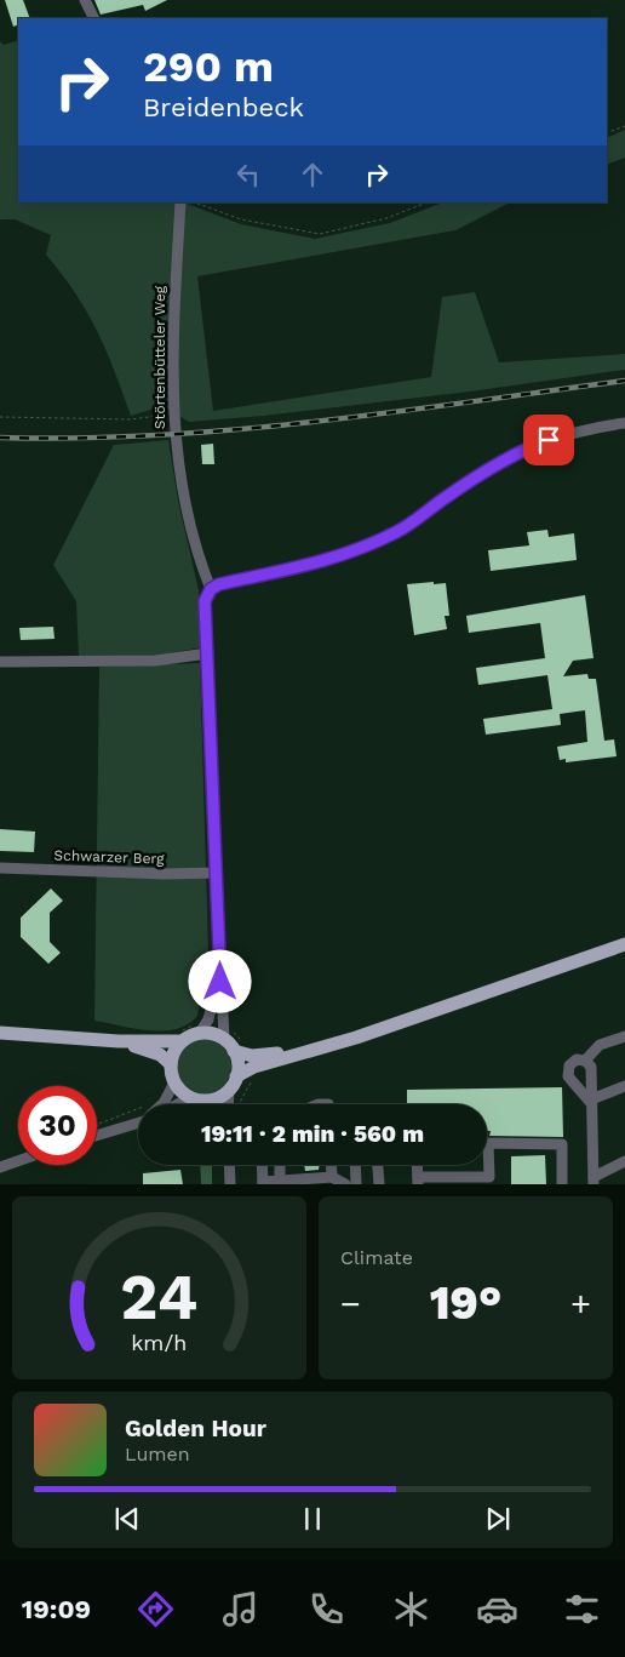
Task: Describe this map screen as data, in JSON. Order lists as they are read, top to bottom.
{
  "streets": {
    "street": ["Störtenbütteler Weg", "Schwarzer Berg"]
  },
  "crossings": [
    ["Störtenbütteler Weg", "Schwarzer Berg"]
  ],
  "page": {
    "turn": ["290 m", "Breidenbeck"],
    "limit": "30",
    "trip": "19:11 · 2 min · 560 m",
    "tile": "Climate",
    "heat": ["−", "19°", "+"],
    "song": ["Golden Hour", "Lumen"],
    "tabs": "19:09",
    "gauge": ["24", "km/h"]
  }
}
